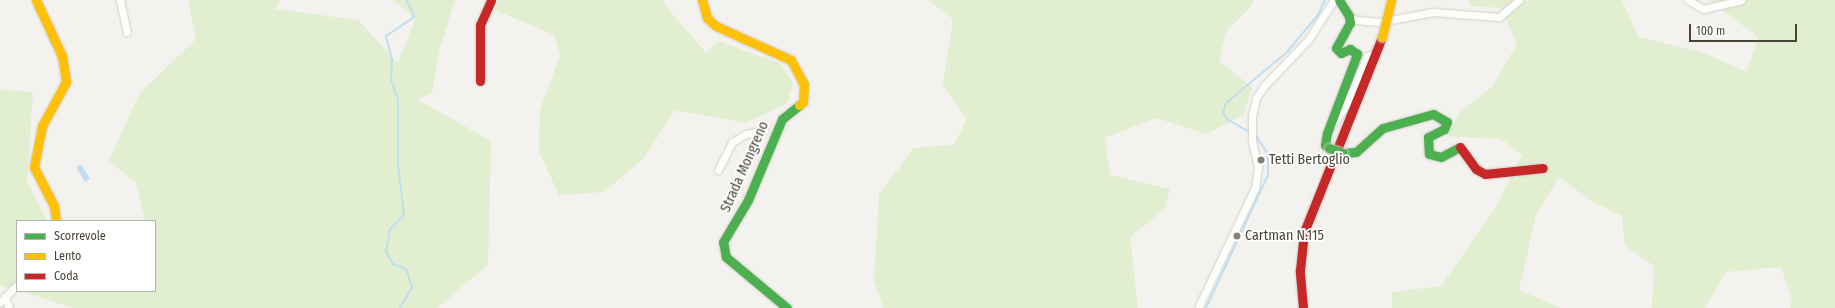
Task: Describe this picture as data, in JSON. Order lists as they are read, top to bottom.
{
  "streets": {
    "street": ["Strada Mongreno"]
  },
  "places": ["Tetti Bertoglio", "Cartman N.115"],
  "legend": ["Scorrevole", "Lento", "Coda"],
  "scale_bar": "100 m"
}
